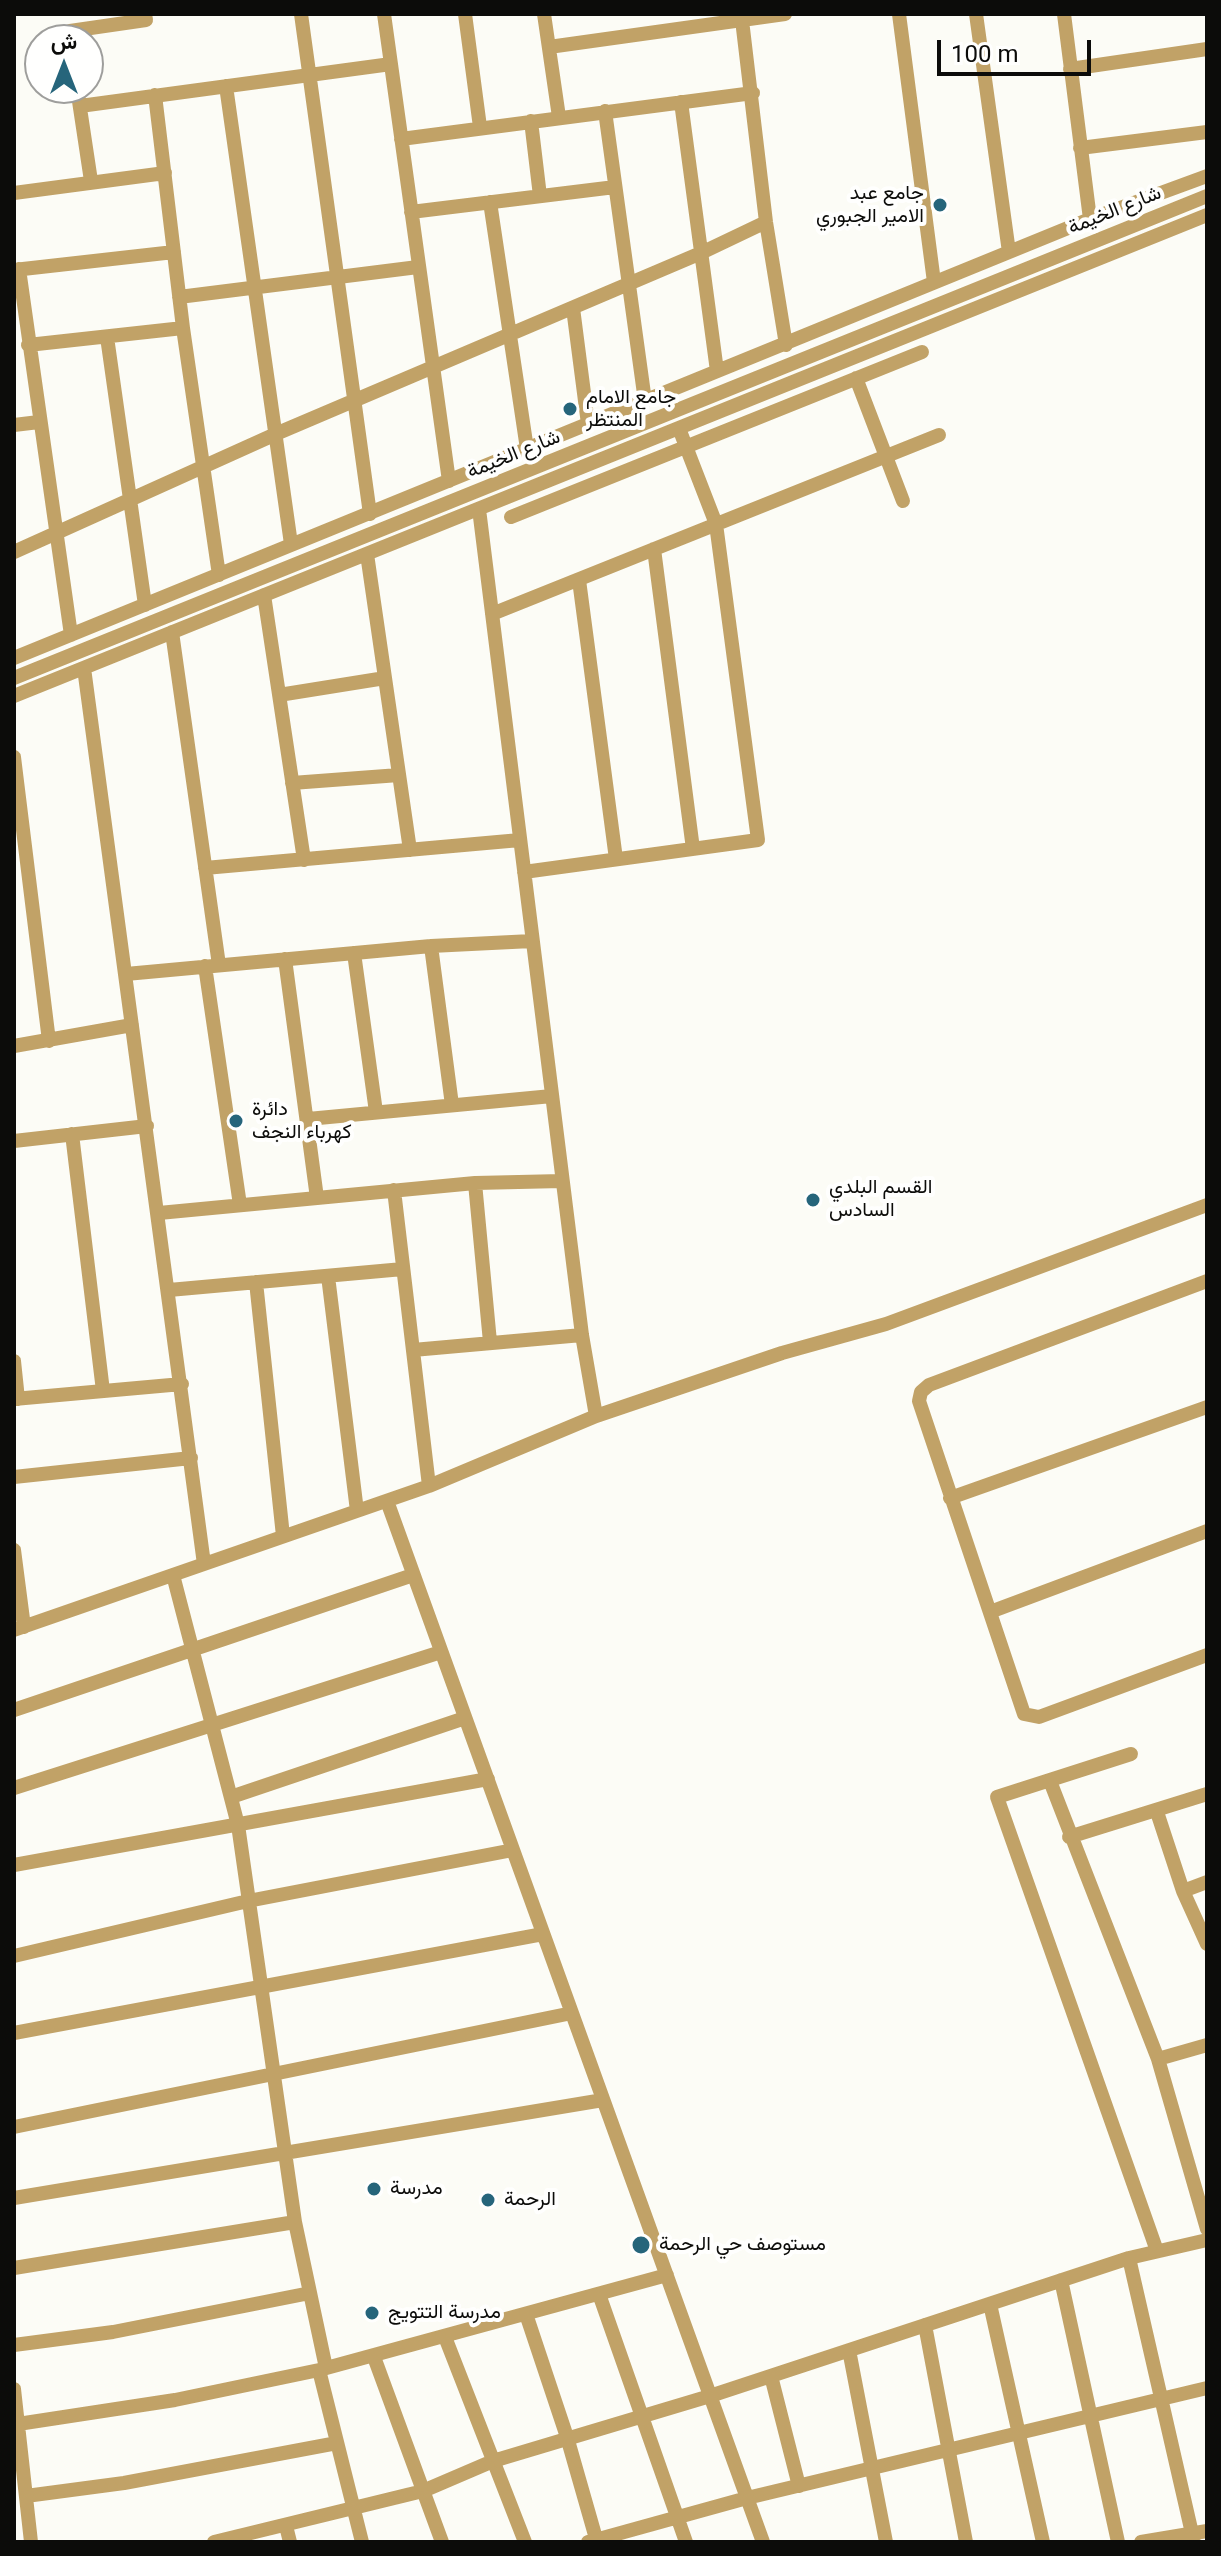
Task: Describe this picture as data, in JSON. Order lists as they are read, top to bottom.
{
  "streets": {
    "street": ["شارع الخيمة"]
  },
  "places": [
    "جامع عبد الامير الجبوري",
    "جامع الامام المنتظر",
    "دائرة كهرباء النجف",
    "القسم البلدي السادس",
    "مدرسة",
    "الرحمة",
    "مستوصف حي الرحمة",
    "مدرسة التتويج"
  ],
  "scale_bar": "100 m",
  "north": "top"
}
